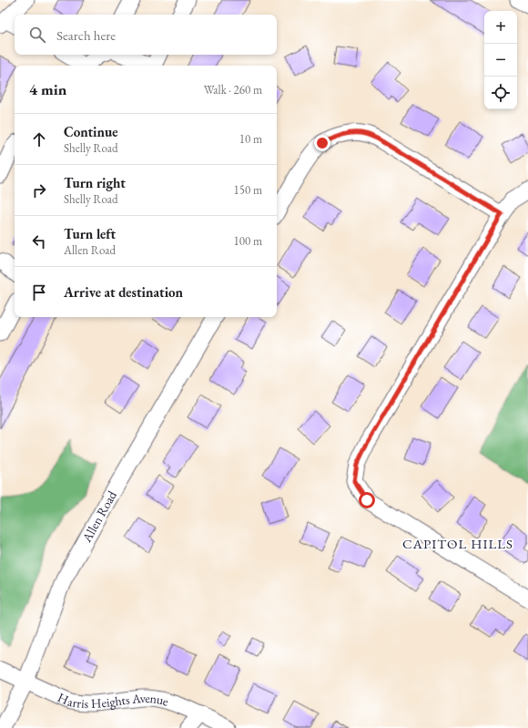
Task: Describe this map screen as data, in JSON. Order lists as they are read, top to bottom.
{
  "streets": {
    "street": ["Allen Road", "Harris Heights Avenue"]
  },
  "crossings": [
    ["Allen Road", "Harris Heights Avenue"]
  ],
  "districts": ["CAPITOL HILLS"],
  "page": {
    "map_buttons": ["+", "−"],
    "search": "Search here",
    "heading": ["4 min", "Walk · 260 m"],
    "list": [
      ["Continue", "Shelly Road", "10 m"],
      ["Turn right", "Shelly Road", "150 m"],
      ["Turn left", "Allen Road", "100 m"],
      "Arrive at destination"
    ]
  }
}
